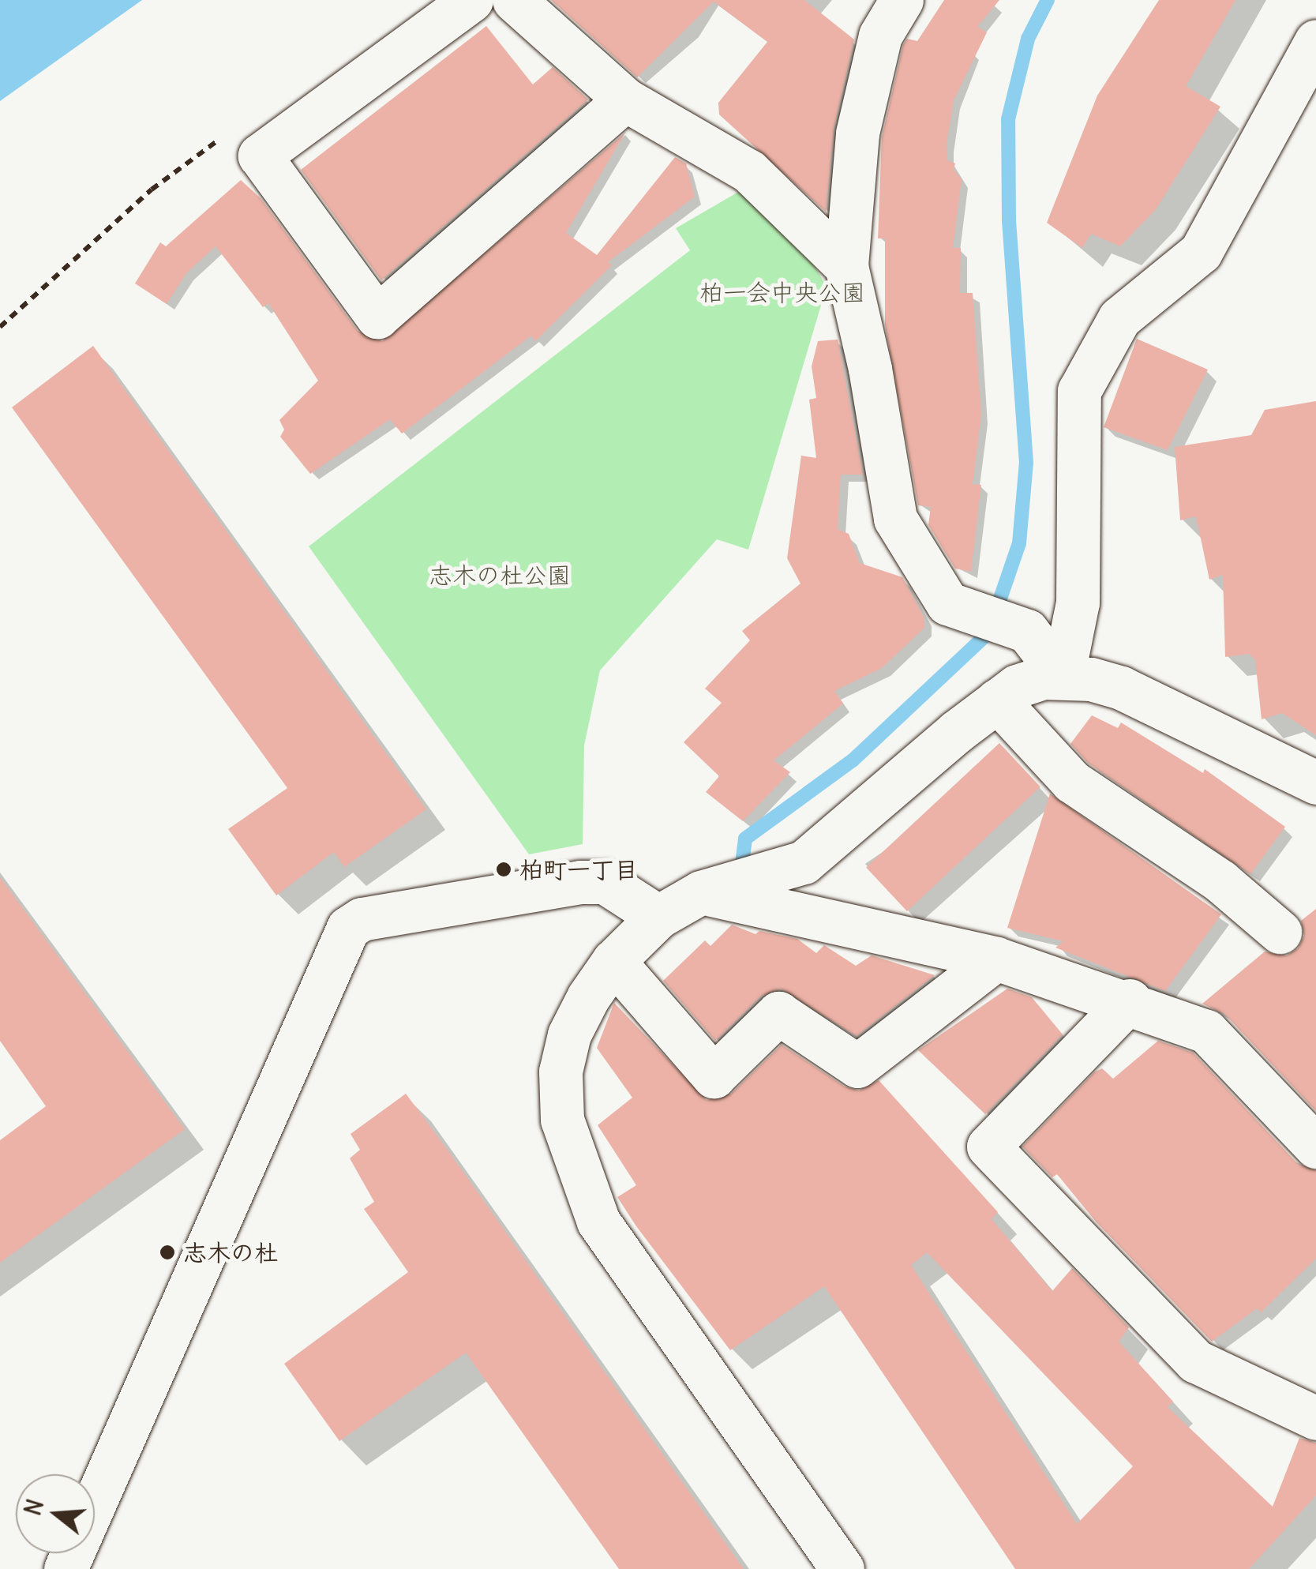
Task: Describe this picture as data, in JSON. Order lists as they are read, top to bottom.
{
  "parks": ["柏一会中央公園", "志木の杜公園"],
  "places": ["柏町一丁目", "志木の杜"],
  "north": "left"
}
